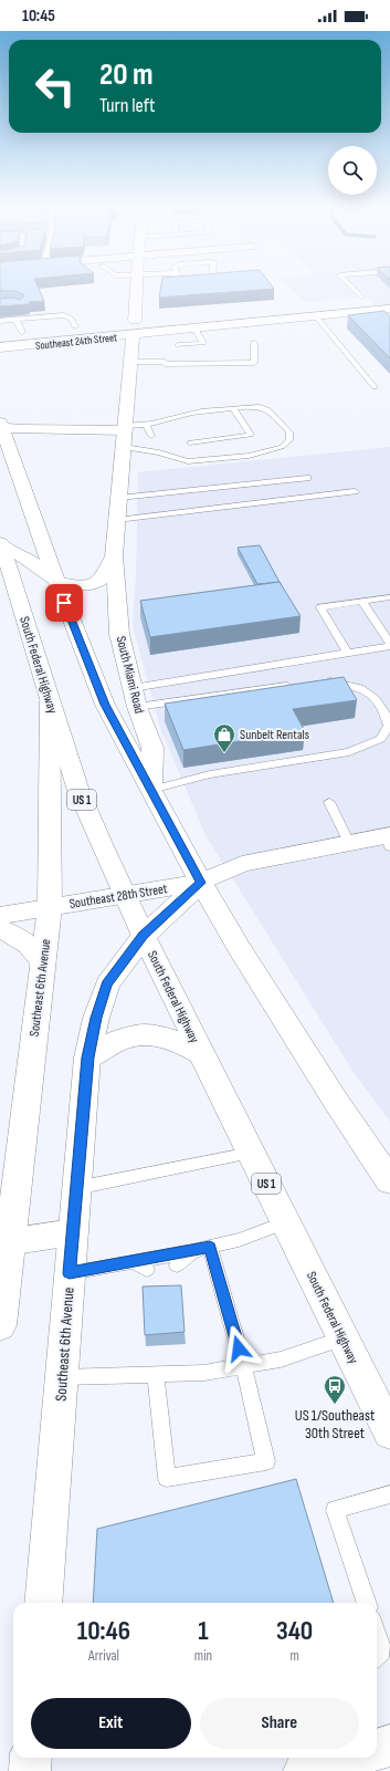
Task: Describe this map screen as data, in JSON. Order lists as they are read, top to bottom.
{
  "streets": {
    "street": [
      "Southeast 24th Street",
      "South Federal Highway",
      "South Miami Road",
      "US 1",
      "Southeast 28th Street",
      "Southeast 6th Avenue"
    ]
  },
  "crossings": [
    ["Southeast 24th Street", "South Miami Road"],
    ["South Federal Highway", "Southeast 28th Street"],
    ["South Federal Highway", "Southeast 6th Avenue"],
    ["Southeast 28th Street", "Southeast 6th Avenue"]
  ],
  "places": {
    "shop": ["Sunbelt Rentals"],
    "bus stop": ["US 1/Southeast 30th Street"]
  },
  "page": {
    "status": "10:45",
    "turn": ["20 m", "Turn left"],
    "eta": [
      "10:46",
      "Arrival",
      "1",
      "min",
      "340",
      "m"
    ],
    "buttons": ["Exit", "Share"]
  }
}
